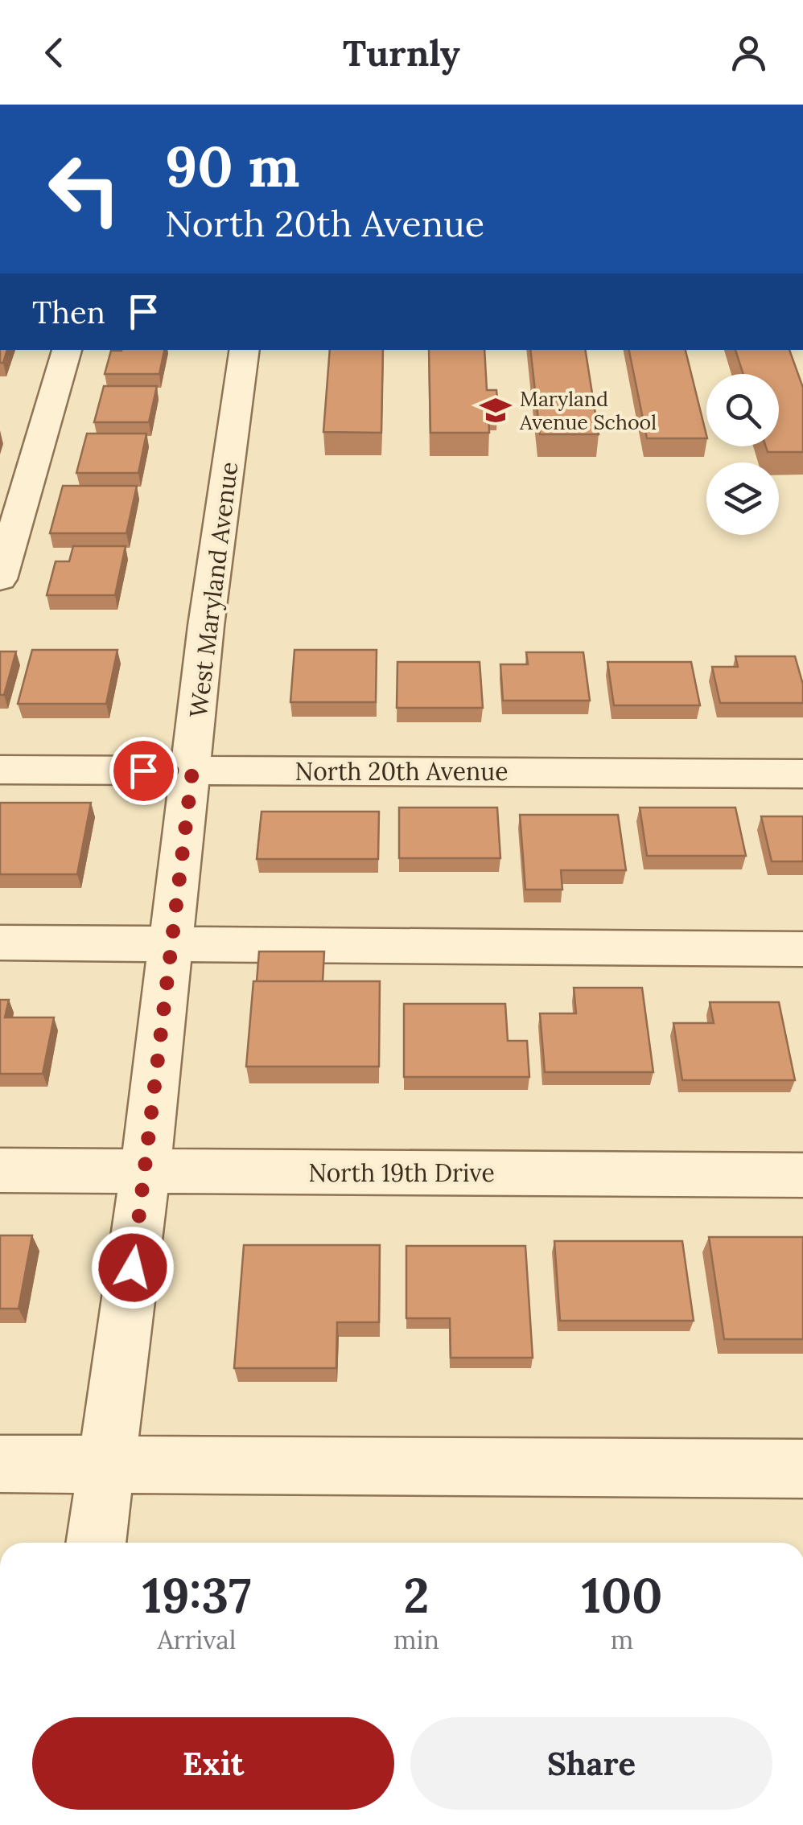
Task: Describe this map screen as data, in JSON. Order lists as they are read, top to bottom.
{
  "streets": {
    "street": ["West Maryland Avenue", "North 20th Avenue", "North 19th Drive"]
  },
  "crossings": [
    ["West Maryland Avenue", "North 20th Avenue"],
    ["West Maryland Avenue", "North 19th Drive"]
  ],
  "places": {
    "school or university": ["Maryland Avenue School"]
  },
  "page": {
    "header": "Turnly",
    "turn": ["90 m", "North 20th Avenue"],
    "then": "Then",
    "eta": [
      "19:37",
      "Arrival",
      "2",
      "min",
      "100",
      "m"
    ],
    "buttons": ["Exit", "Share"]
  }
}
